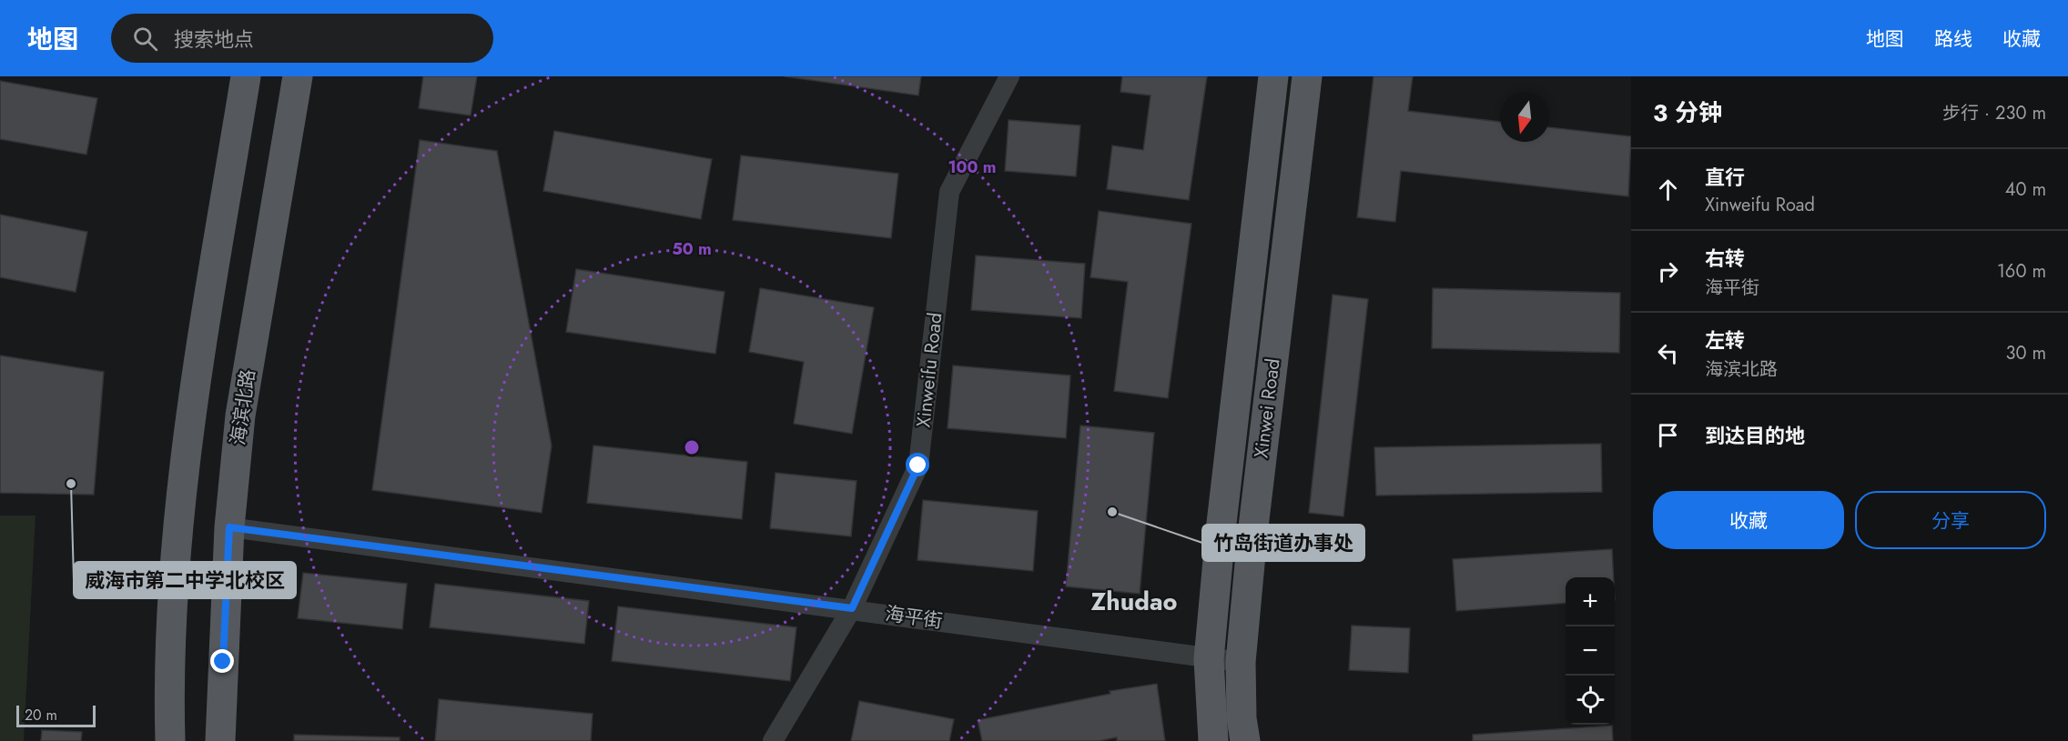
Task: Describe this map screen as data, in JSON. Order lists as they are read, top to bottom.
{
  "streets": {
    "main road": ["海滨北路", "Xinwei Road"],
    "street": ["Xinweifu Road", "海平街"]
  },
  "crossings": [
    ["Xinweifu Road", "海平街"],
    ["海滨北路", "海平街"],
    ["Xinwei Road", "海平街"]
  ],
  "districts": ["Zhudao"],
  "places": ["威海市第二中学北校区", "竹岛街道办事处"],
  "scale_bar": "20 m",
  "north": "bottom",
  "page": {
    "header": "地图",
    "search": "搜索地点",
    "nav": ["地图", "路线", "收藏"],
    "heading": ["3 分钟", "步行 · 230 m"],
    "list": [
      ["直行", "Xinweifu Road", "40 m"],
      ["右转", "海平街", "160 m"],
      ["左转", "海滨北路", "30 m"],
      "到达目的地"
    ],
    "buttons": ["收藏", "分享"],
    "map_buttons": ["+", "−"],
    "scale": "20 m"
  },
  "rings": ["100 m", "50 m"]
}
